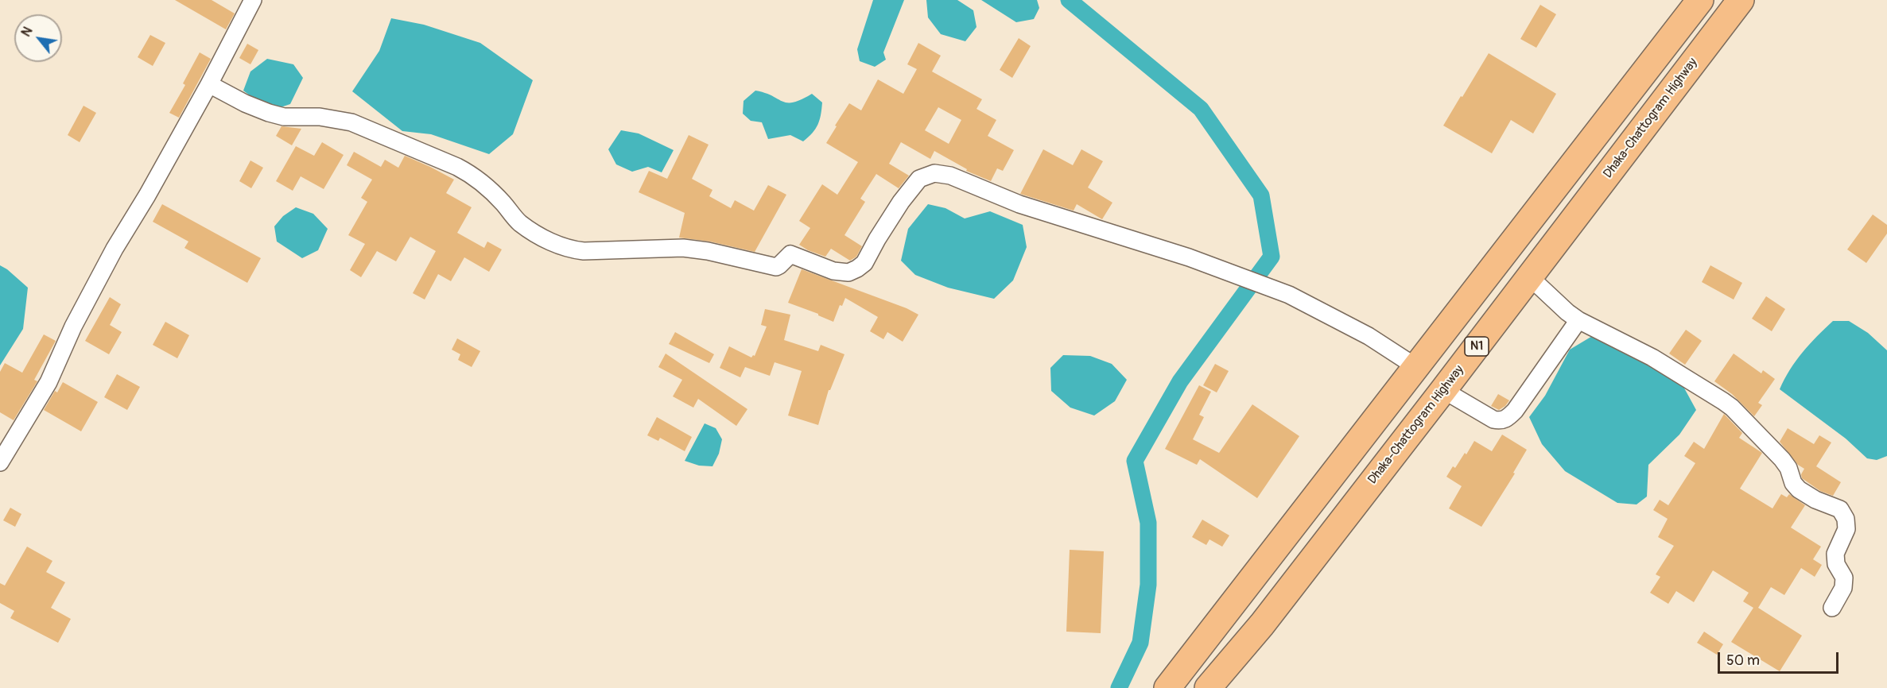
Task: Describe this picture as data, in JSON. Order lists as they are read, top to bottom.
{
  "streets": {
    "highway": ["Dhaka-Chattogram Highway", "N1"]
  },
  "scale_bar": "50 m",
  "north": "top left"
}
